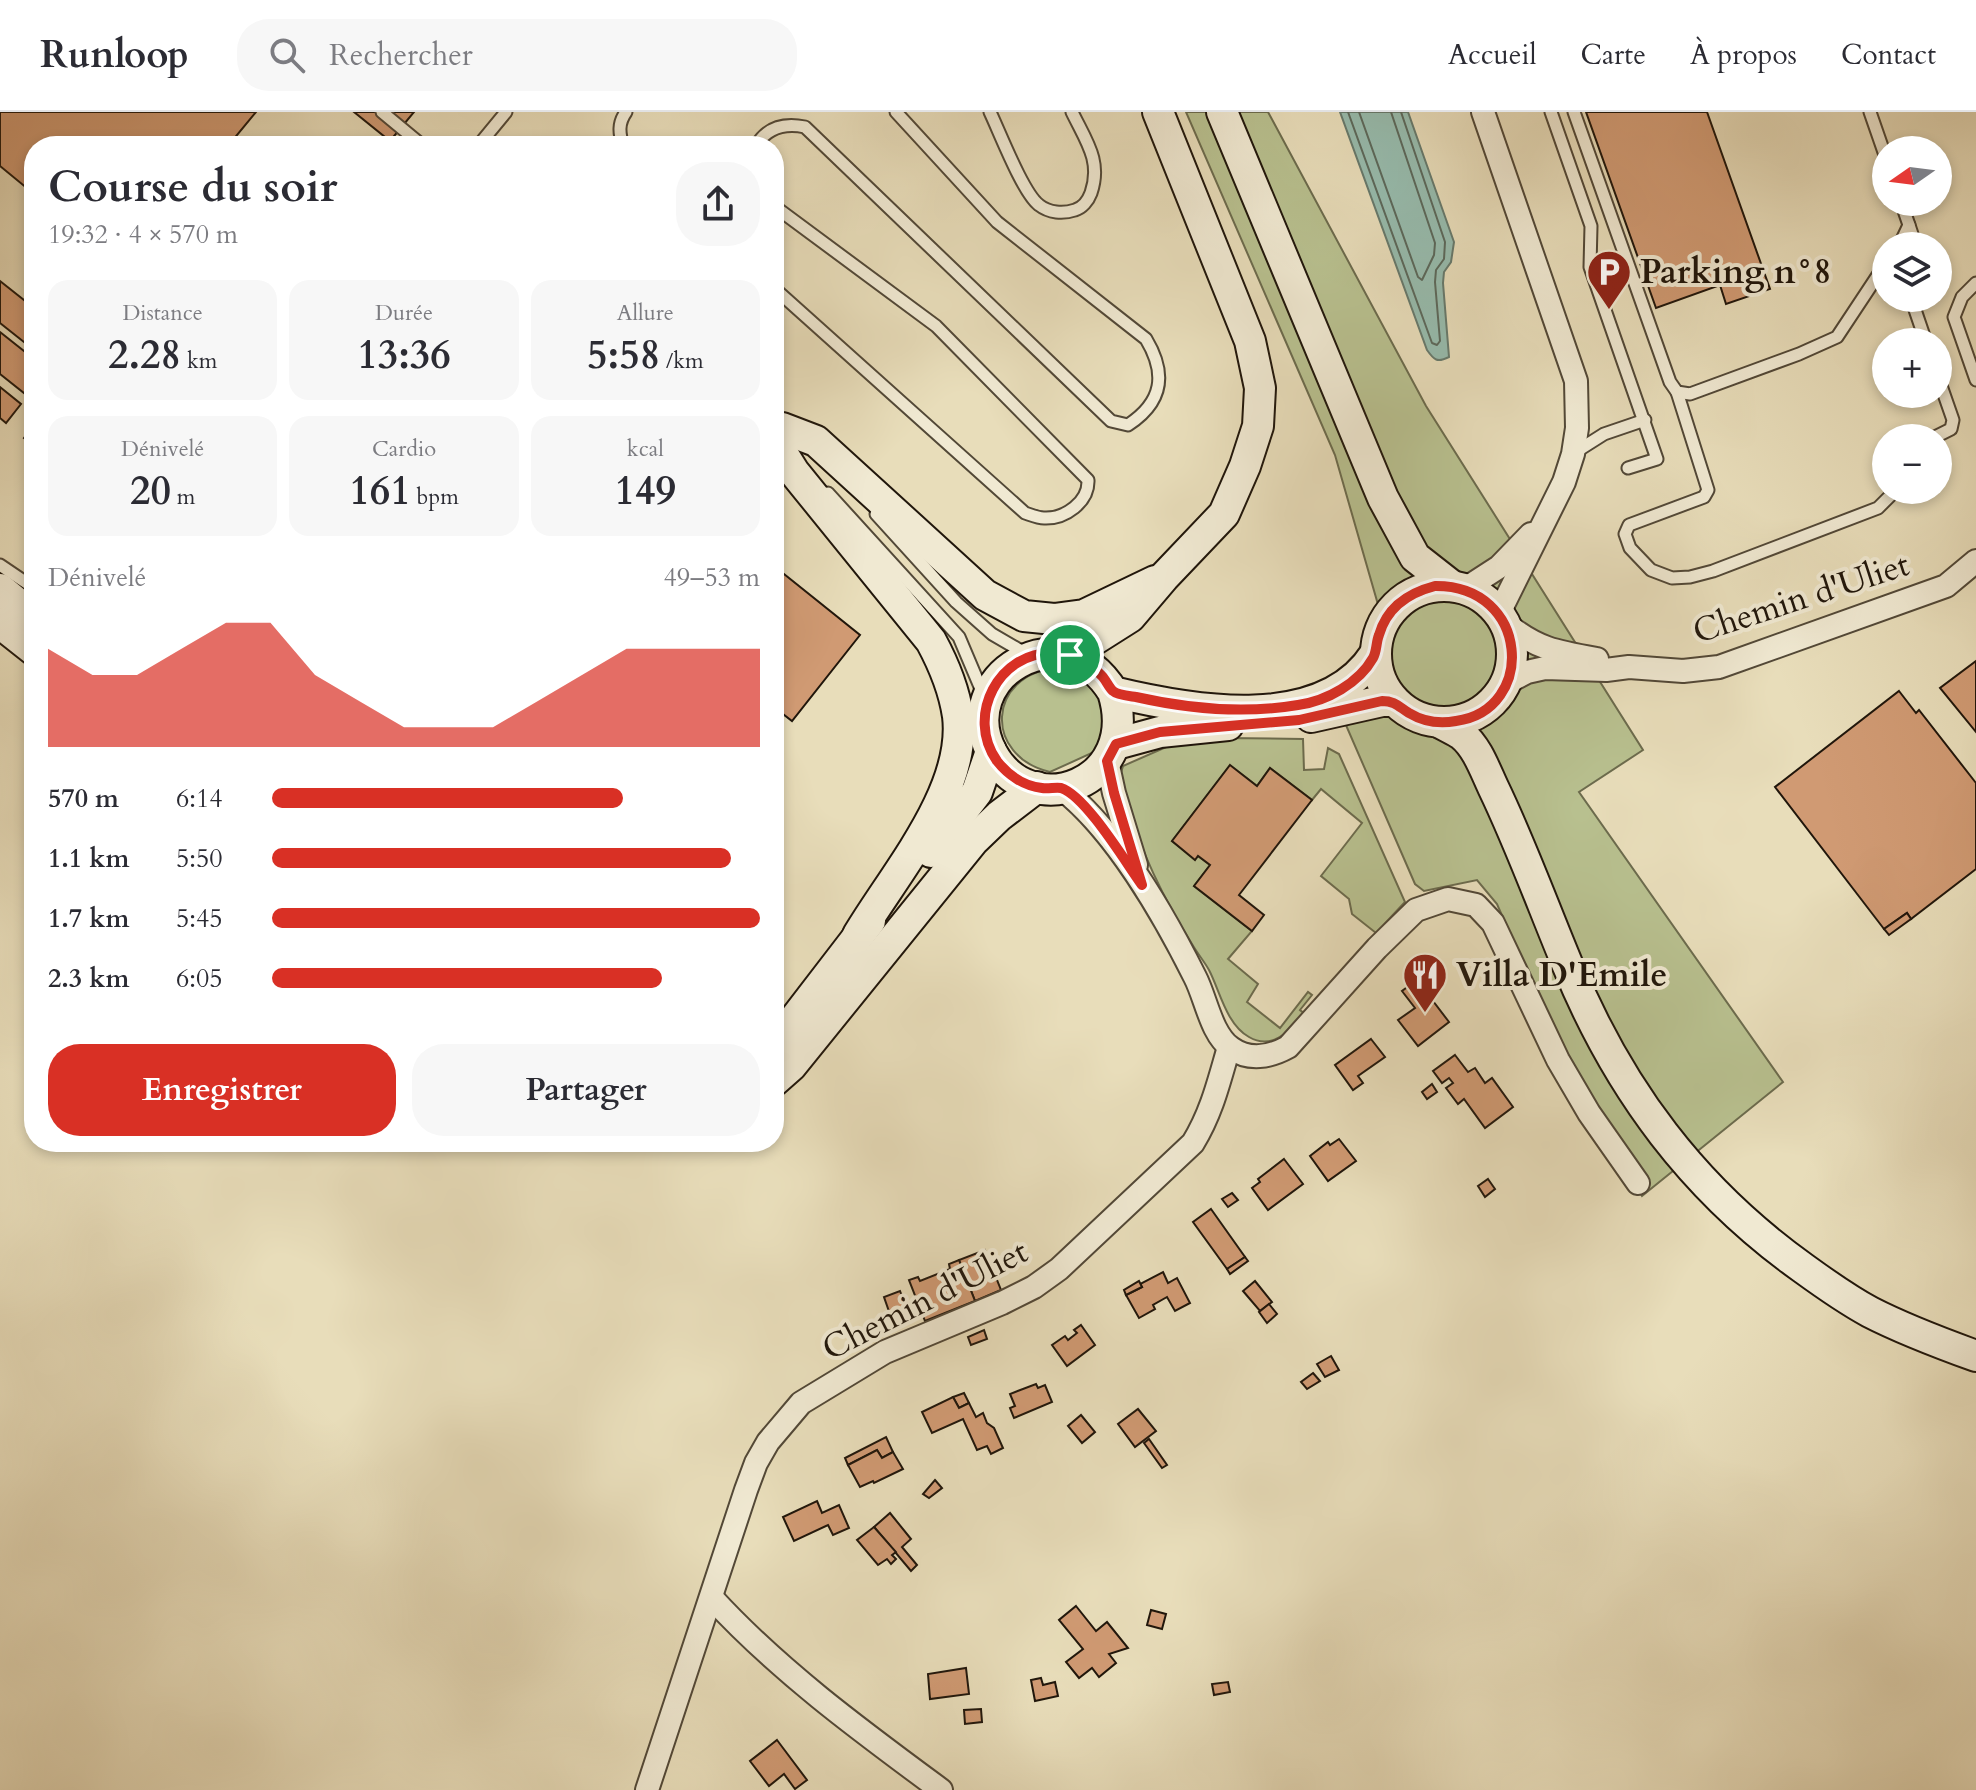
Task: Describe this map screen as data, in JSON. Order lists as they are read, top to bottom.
{
  "streets": {
    "street": ["Chemin d'Uliet"]
  },
  "places": {
    "parking": ["Parking n°8"],
    "restaurant": ["Villa D'Emile"]
  },
  "north": "left",
  "page": {
    "header": "Runloop",
    "search": "Rechercher",
    "nav": [
      "Accueil",
      "Carte",
      "À propos",
      "Contact"
    ],
    "map_buttons": ["+", "−"],
    "heading": ["Course du soir", "19:32 · 4 × 570 m"],
    "stats": [
      ["Distance", "2.28 km"],
      ["Durée", "13:36"],
      ["Allure", "5:58 /km"],
      ["Dénivelé", "20 m"],
      ["Cardio", "161 bpm"],
      ["kcal", "149"]
    ],
    "chart": ["Dénivelé", "49–53 m"],
    "list": [
      {
        "name": "570 m",
        "note": "6:14"
      },
      {
        "name": "1.1 km",
        "note": "5:50"
      },
      {
        "name": "1.7 km",
        "note": "5:45"
      },
      {
        "name": "2.3 km",
        "note": "6:05"
      }
    ],
    "buttons": ["Enregistrer", "Partager"]
  }
}
